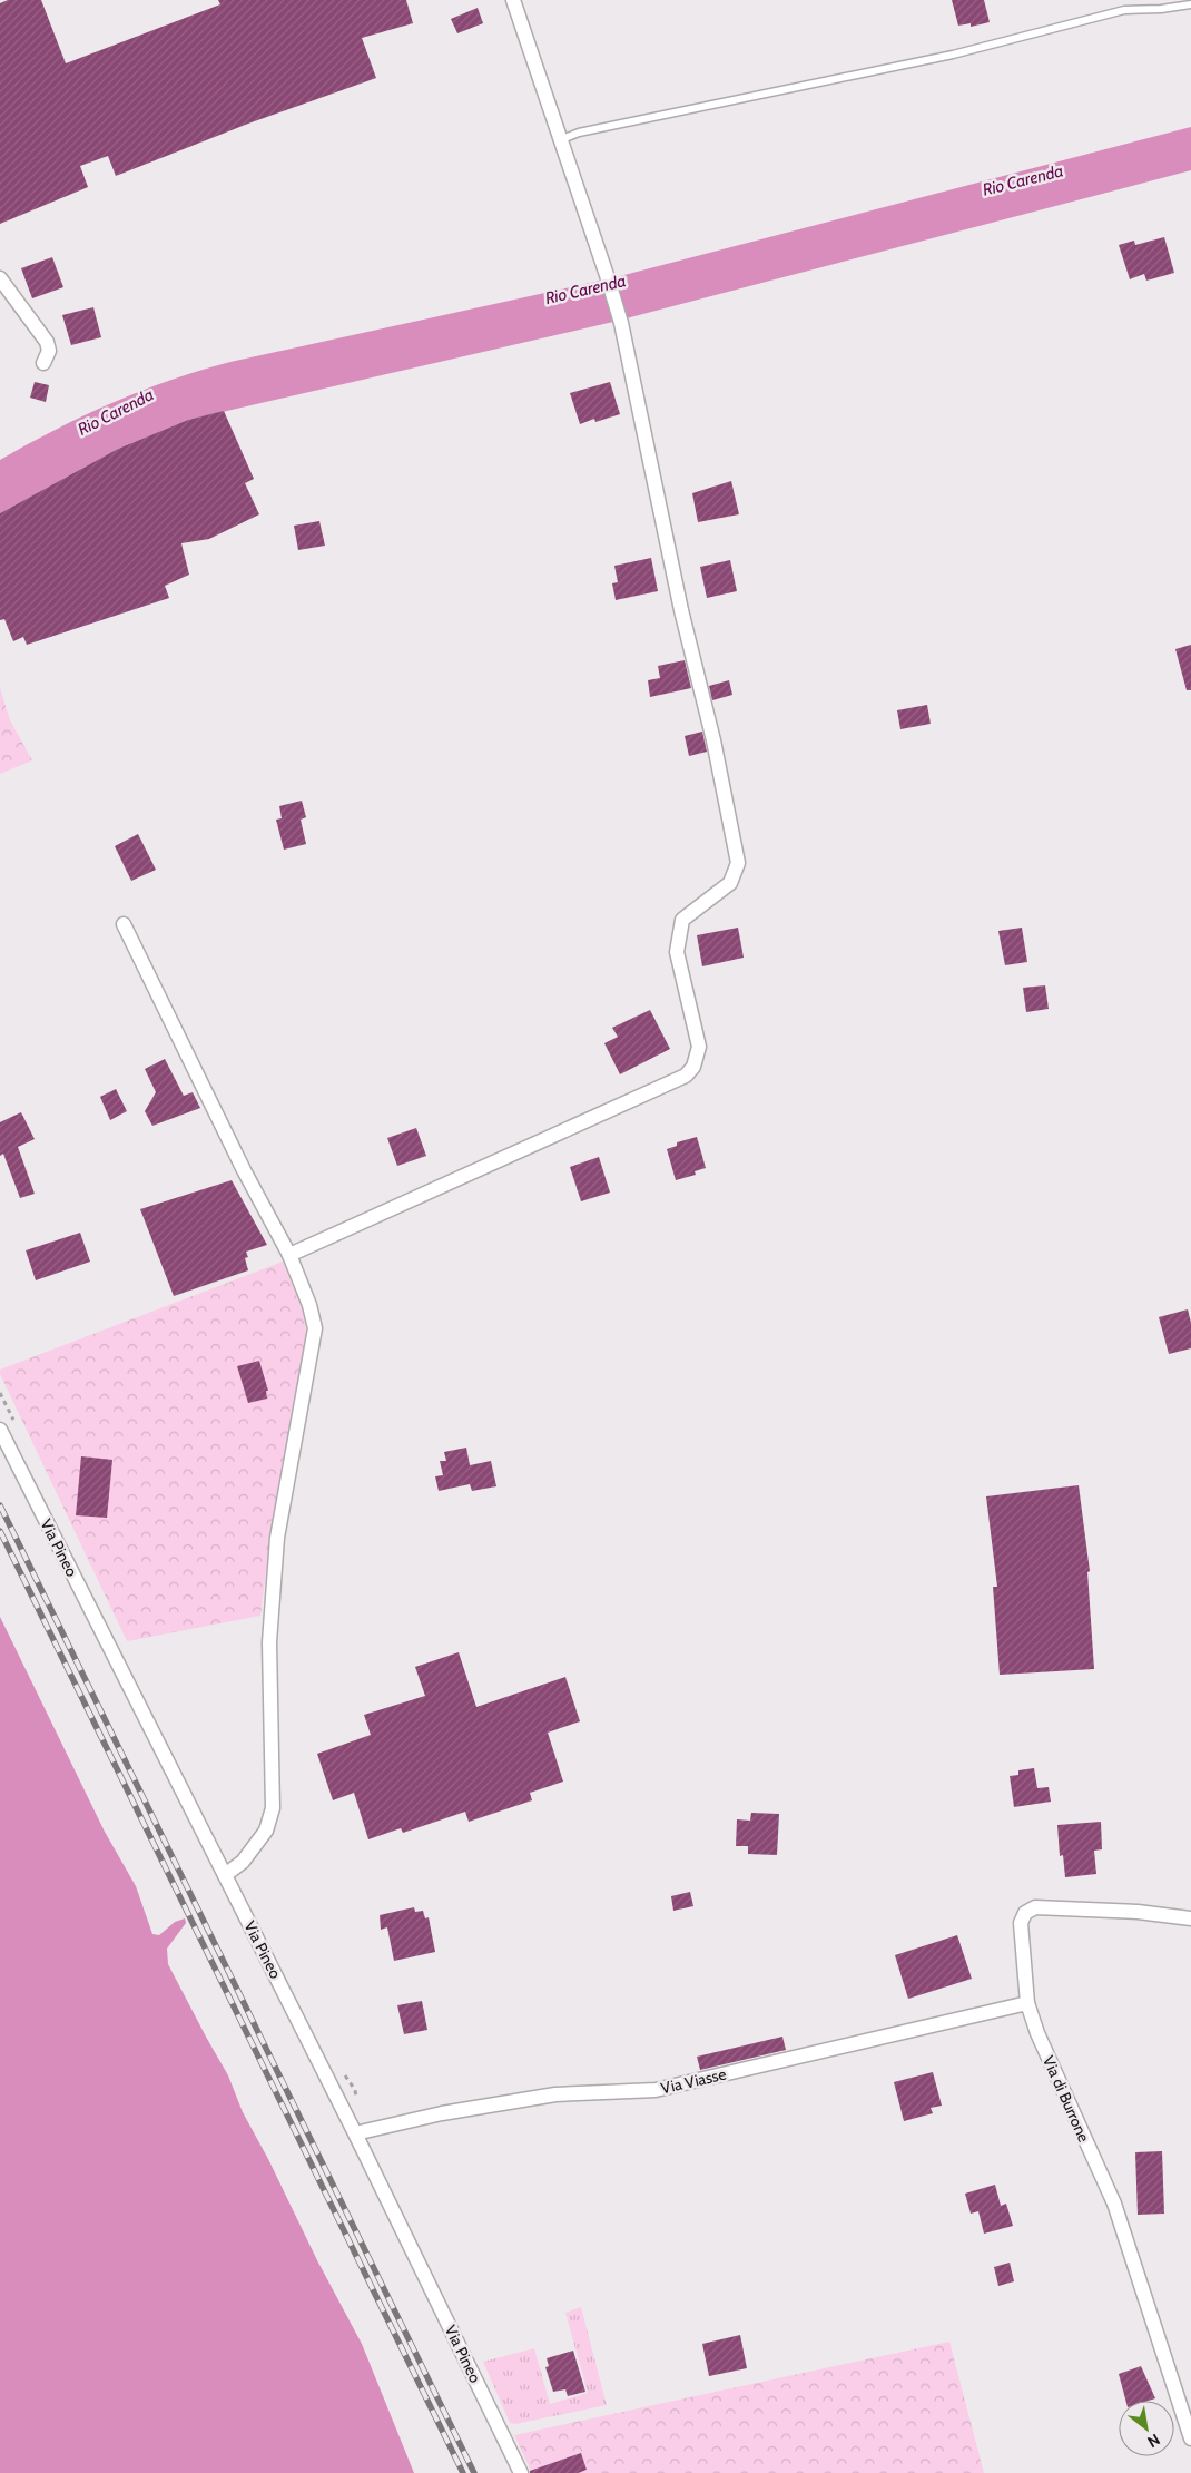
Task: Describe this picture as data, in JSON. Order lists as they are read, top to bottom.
{
  "streets": {
    "street": ["Via Pineo", "Via Viasse", "Via di Burrone"]
  },
  "crossings": [
    ["Via Pineo", "Via Viasse"],
    ["Via Viasse", "Via di Burrone"]
  ],
  "water": ["Rio Carenda"],
  "north": "bottom right"
}
